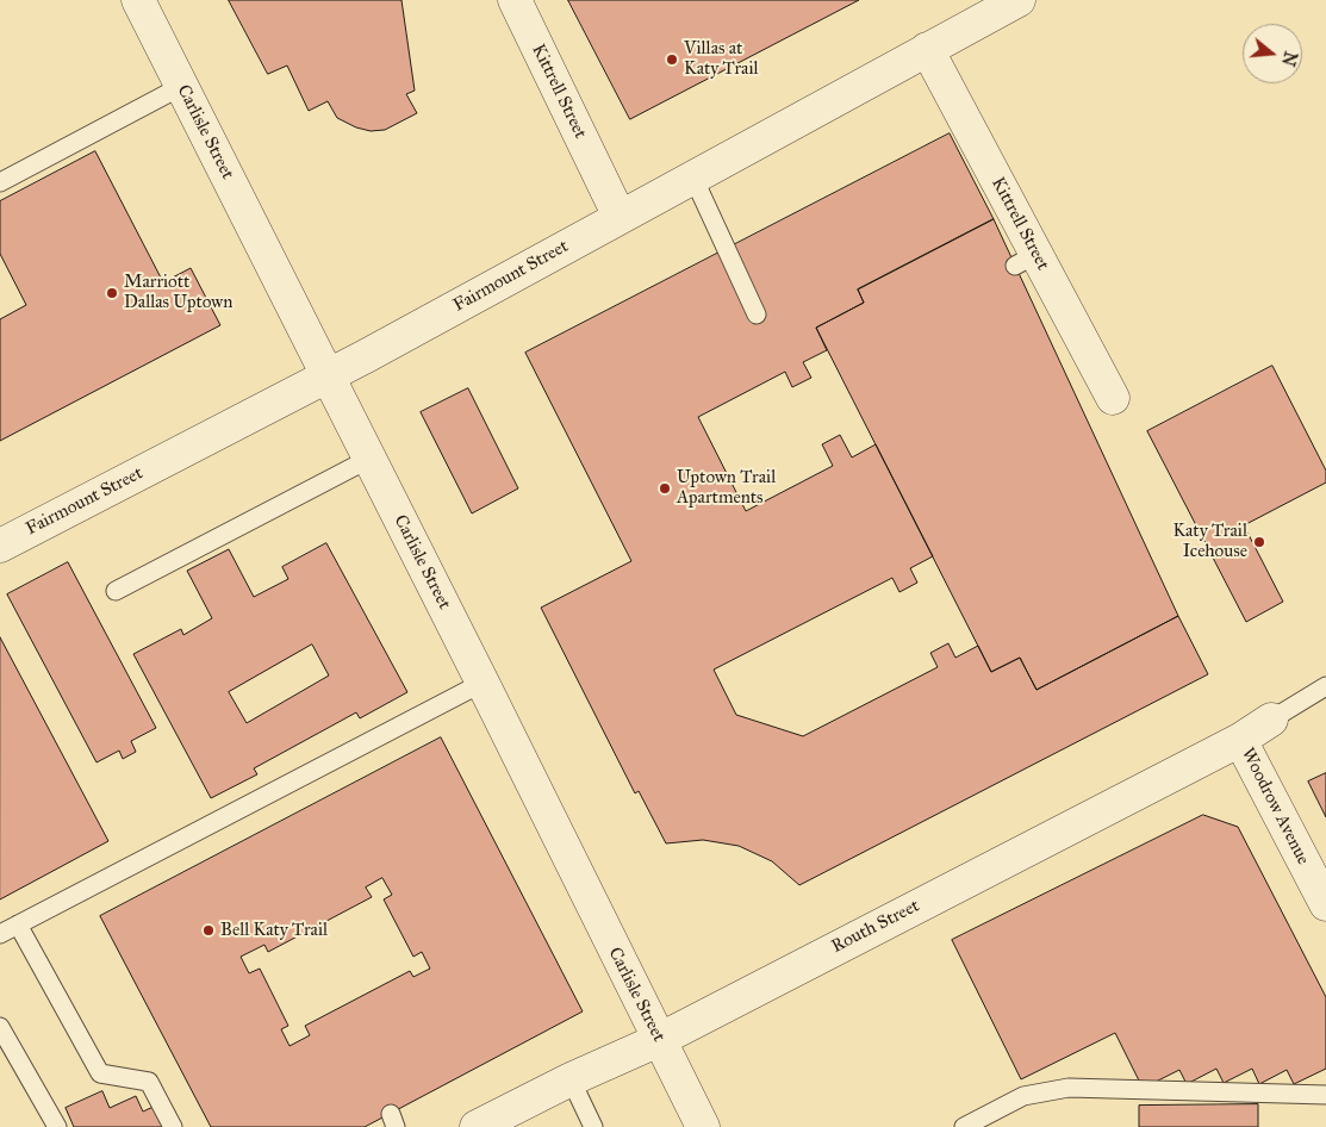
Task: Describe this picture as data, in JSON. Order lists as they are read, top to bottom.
{
  "streets": {
    "street": [
      "Kittrell Street",
      "Carlisle Street",
      "Fairmount Street",
      "Woodrow Avenue",
      "Routh Street"
    ]
  },
  "crossings": [
    ["Kittrell Street", "Fairmount Street"],
    ["Carlisle Street", "Fairmount Street"],
    ["Carlisle Street", "Routh Street"],
    ["Woodrow Avenue", "Routh Street"]
  ],
  "places": [
    "Villas at Katy Trail",
    "Marriott Dallas Uptown",
    "Uptown Trail Apartments",
    "Katy Trail Icehouse",
    "Bell Katy Trail"
  ],
  "north": "right"
}
